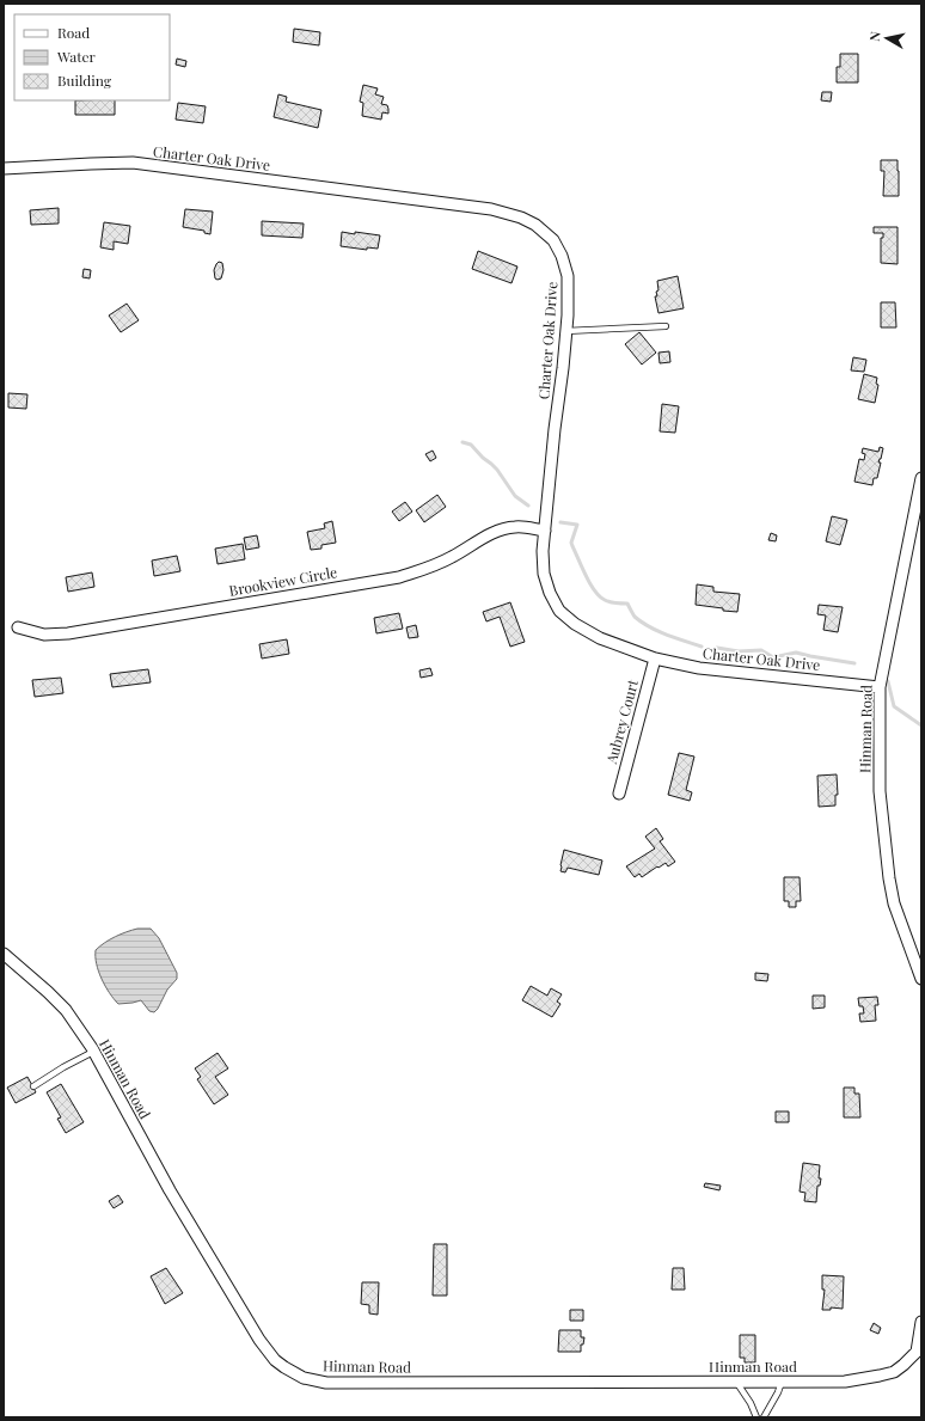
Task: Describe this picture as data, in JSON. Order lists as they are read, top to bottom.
{
  "streets": {
    "street": [
      "Charter Oak Drive",
      "Brookview Circle",
      "Aubrey Court",
      "Hinman Road"
    ]
  },
  "crossings": [
    ["Charter Oak Drive", "Brookview Circle"],
    ["Charter Oak Drive", "Aubrey Court"],
    ["Charter Oak Drive", "Hinman Road"]
  ],
  "legend": ["Road", "Water", "Building"],
  "north": "left"
}
